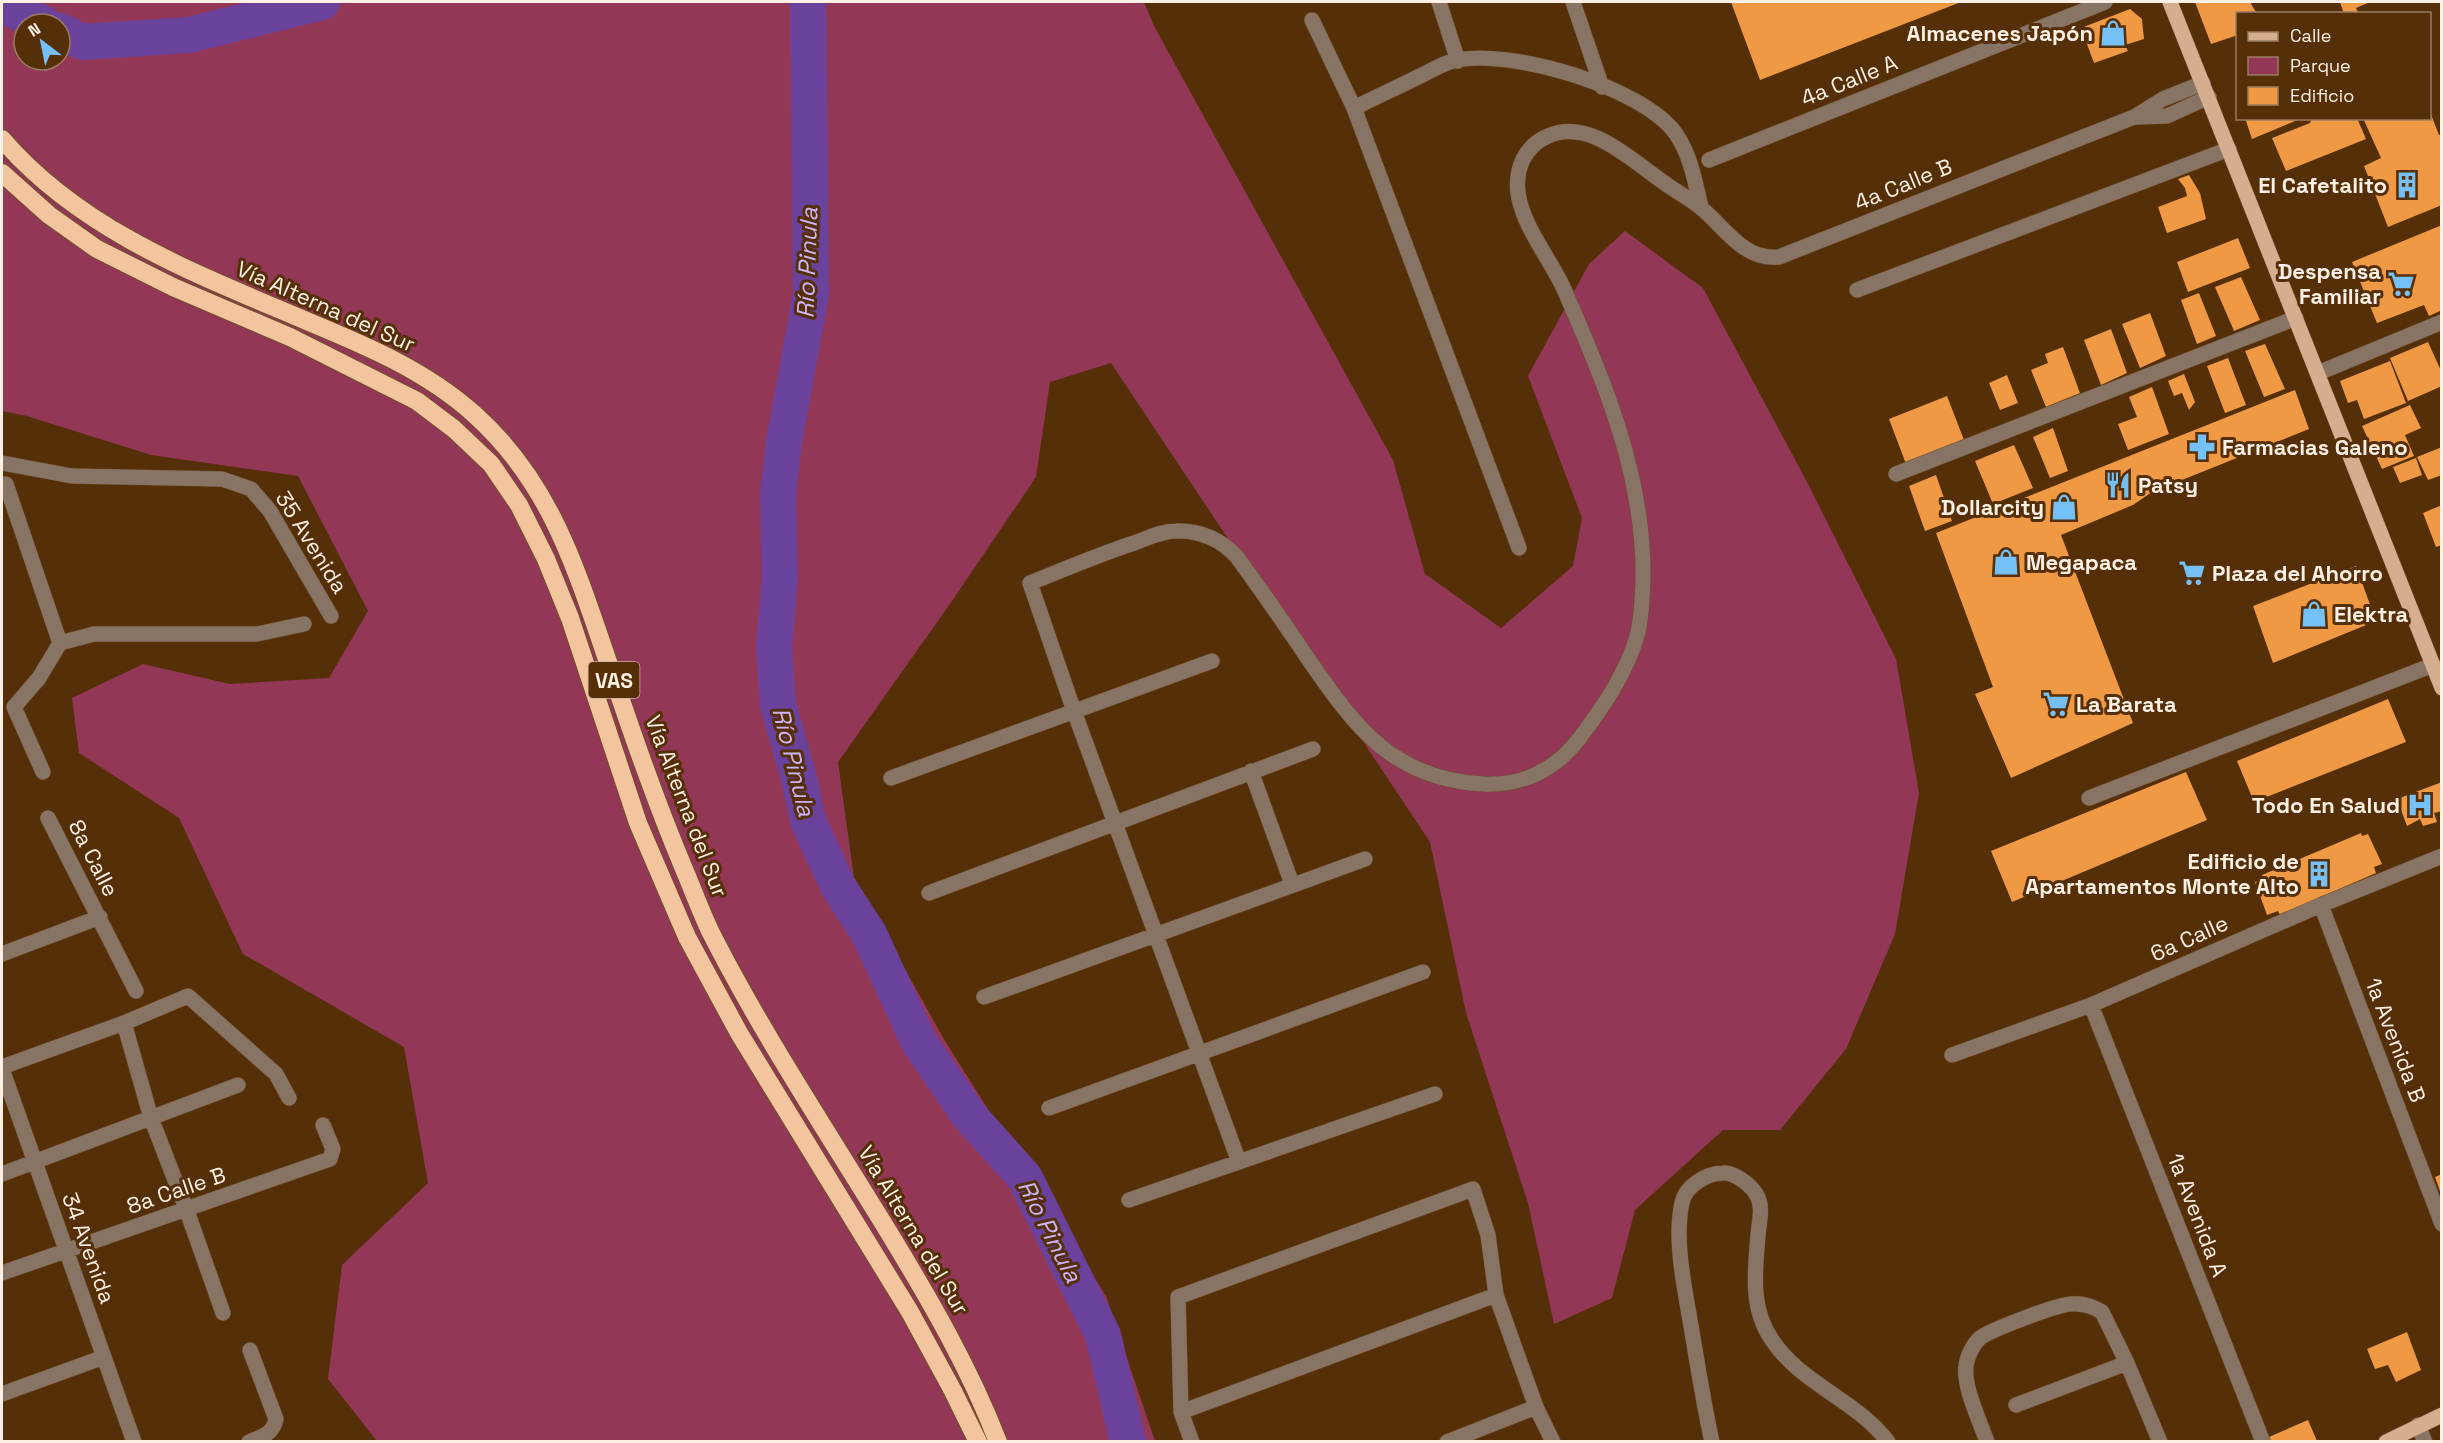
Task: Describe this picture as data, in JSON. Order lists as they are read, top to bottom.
{
  "streets": {
    "highway": ["Vía Alterna del Sur", "VAS"],
    "street": [
      "4a Calle A",
      "4a Calle B",
      "35 Avenida",
      "8a Calle",
      "6a Calle",
      "1a Avenida B",
      "8a Calle B",
      "1a Avenida A",
      "34 Avenida"
    ]
  },
  "crossings": [
    ["6a Calle", "1a Avenida B"],
    ["6a Calle", "1a Avenida A"],
    ["8a Calle B", "34 Avenida"]
  ],
  "water": ["Río Pinula"],
  "places": {
    "shop": [
      "Almacenes Japón",
      "Dollarcity",
      "Megapaca",
      "Elektra"
    ],
    "building": ["El Cafetalito", "Edificio de Apartamentos Monte Alto"],
    "supermarket": ["Despensa Familiar", "Plaza del Ahorro", "La Barata"],
    "pharmacy": ["Farmacias Galeno"],
    "restaurant": ["Patsy"],
    "hospital": ["Todo En Salud"]
  },
  "legend": ["Calle", "Parque", "Edificio"],
  "north": "top left"
}
